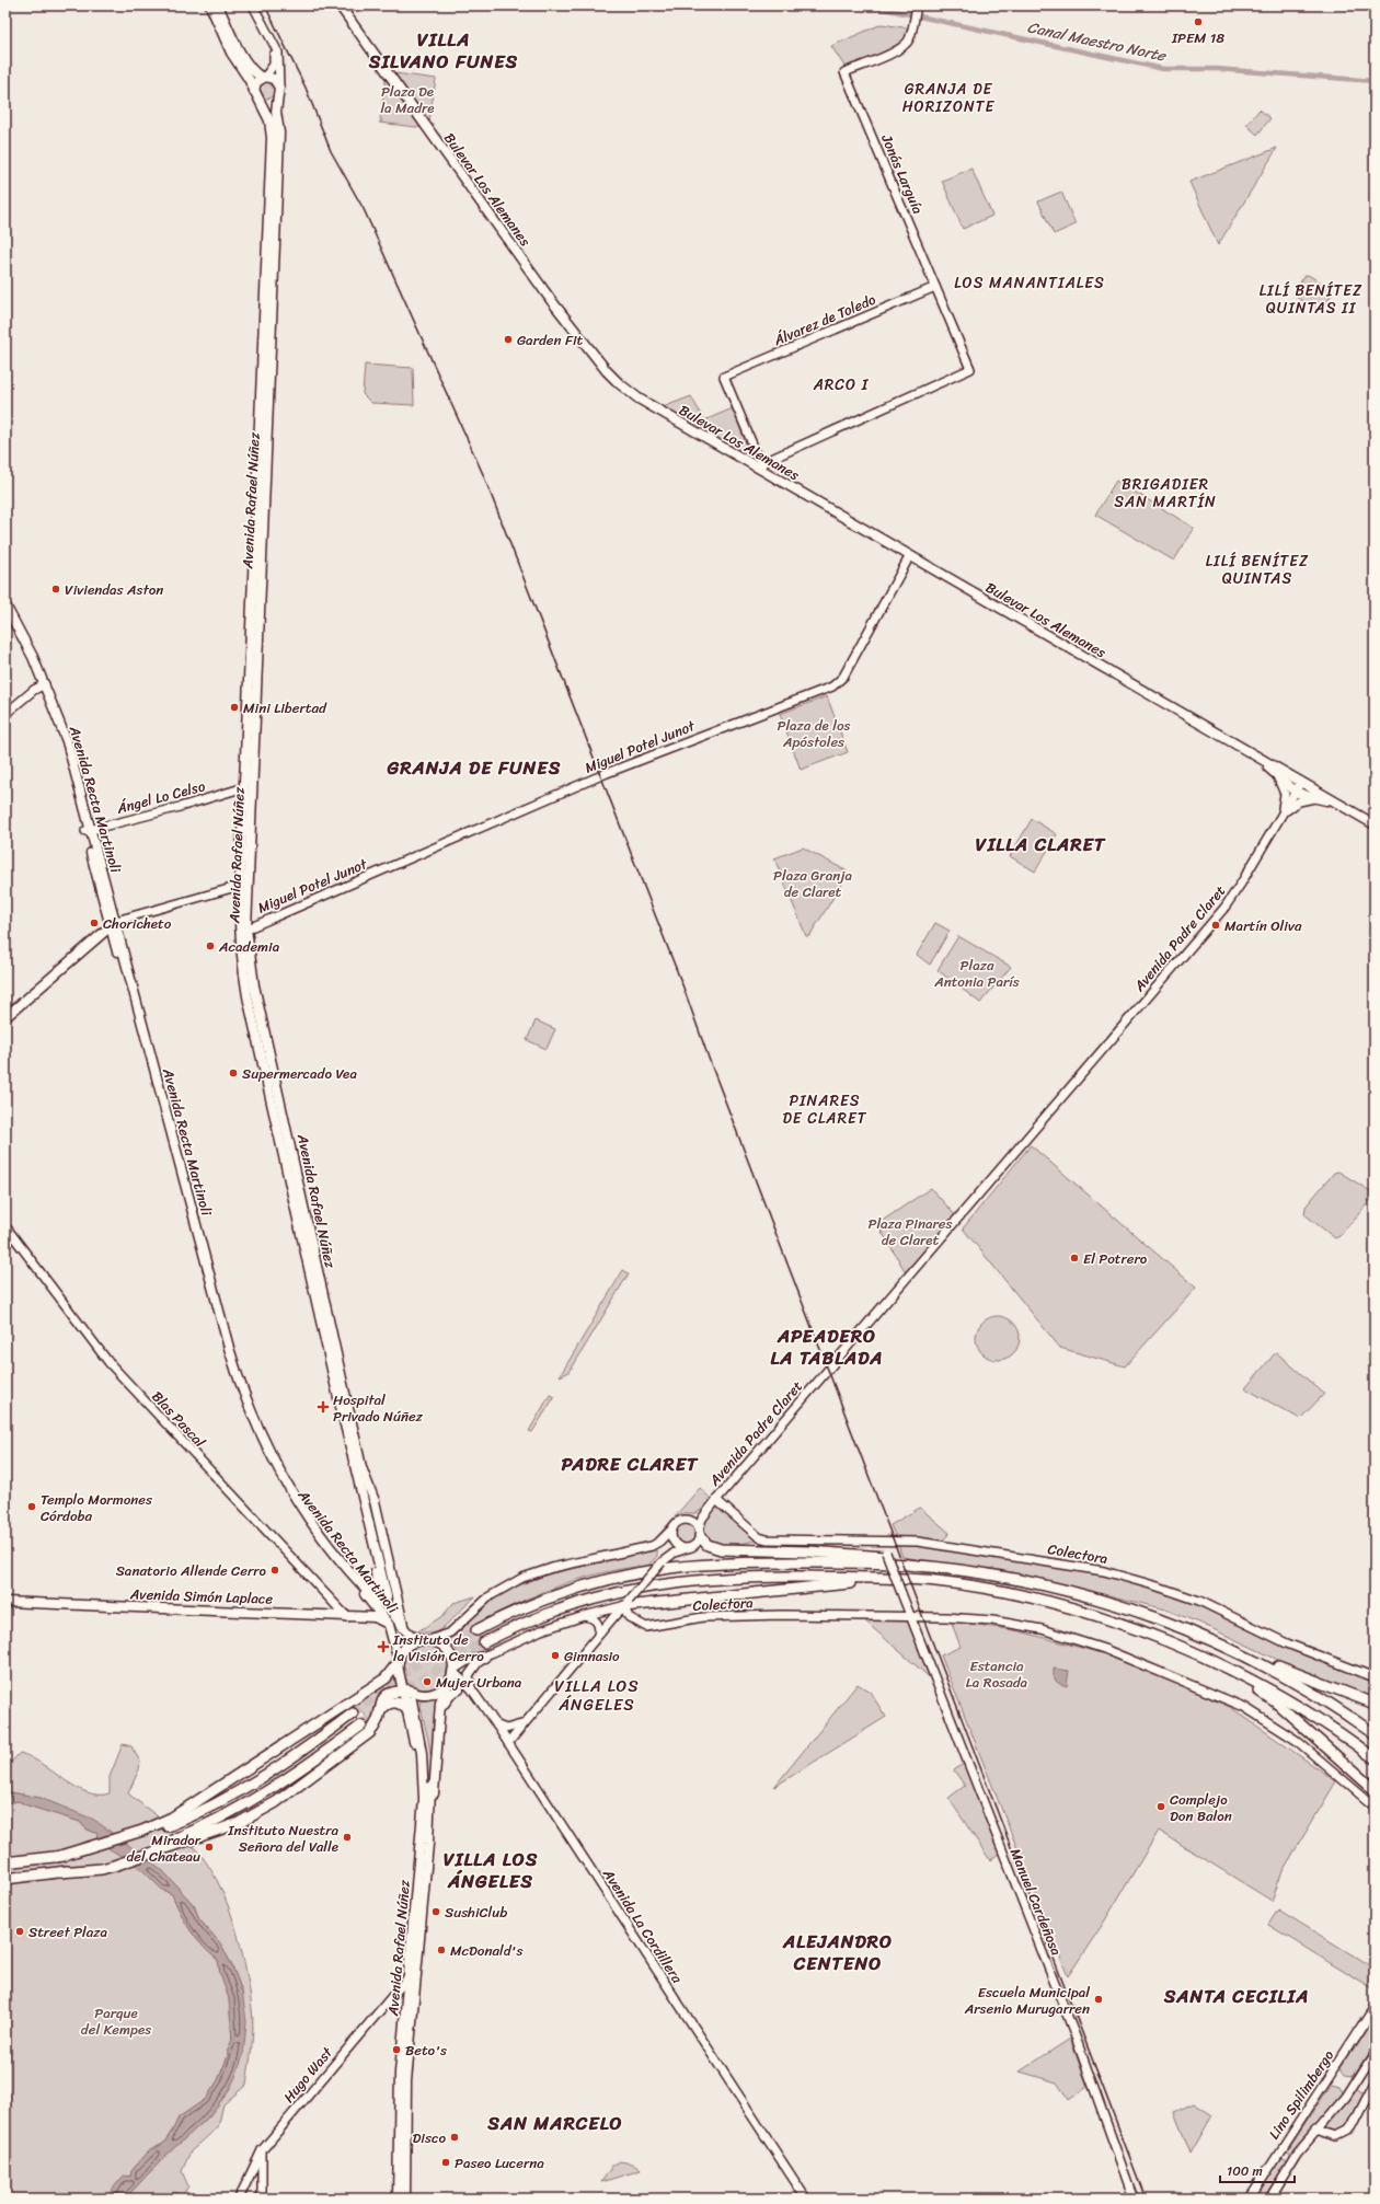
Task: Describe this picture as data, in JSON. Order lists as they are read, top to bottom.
{
  "streets": {
    "main road": [
      "Jonás Larguía",
      "Bulevar Los Alemanes",
      "Álvarez de Toledo",
      "Avenida Rafael Núñez",
      "Miguel Potel Junot",
      "Ángel Lo Celso",
      "Avenida Recta Martinoli",
      "Avenida Padre Claret",
      "Blas Pascal",
      "Colectora",
      "Avenida Simón Laplace",
      "Manuel Cardeñosa",
      "Avenida La Cordillera",
      "Hugo Wast",
      "Lino Spilimbergo"
    ]
  },
  "crossings": [
    ["Jonás Larguía", "Bulevar Los Alemanes"],
    ["Jonás Larguía", "Álvarez de Toledo"],
    ["Bulevar Los Alemanes", "Álvarez de Toledo"],
    ["Bulevar Los Alemanes", "Miguel Potel Junot"],
    ["Bulevar Los Alemanes", "Avenida Padre Claret"],
    ["Avenida Rafael Núñez", "Miguel Potel Junot"],
    ["Avenida Rafael Núñez", "Ángel Lo Celso"],
    ["Avenida Rafael Núñez", "Avenida Recta Martinoli"],
    ["Avenida Rafael Núñez", "Avenida La Cordillera"],
    ["Avenida Rafael Núñez", "Hugo Wast"],
    ["Ángel Lo Celso", "Avenida Recta Martinoli"],
    ["Avenida Recta Martinoli", "Avenida Simón Laplace"],
    ["Avenida Recta Martinoli", "Avenida La Cordillera"],
    ["Avenida Padre Claret", "Colectora"],
    ["Blas Pascal", "Avenida Simón Laplace"],
    ["Colectora", "Manuel Cardeñosa"]
  ],
  "districts": [
    "VILLA SILVANO FUNES",
    "GRANJA DE HORIZONTE",
    "LOS MANANTIALES",
    "LILÍ BENÍTEZ QUINTAS II",
    "ARCO I",
    "BRIGADIER SAN MARTÍN",
    "LILÍ BENÍTEZ QUINTAS",
    "GRANJA DE FUNES",
    "VILLA CLARET",
    "PINARES DE CLARET",
    "APEADERO LA TABLADA",
    "PADRE CLARET",
    "VILLA LOS ÁNGELES",
    "VILLA LOS ÁNGELES",
    "ALEJANDRO CENTENO",
    "SANTA CECILIA",
    "SAN MARCELO"
  ],
  "water": ["Canal Maestro Norte"],
  "parks": [
    "Plaza De la Madre",
    "Plaza de los Apóstoles",
    "Plaza Granja de Claret",
    "Plaza Antonia París",
    "Plaza Pinares de Claret",
    "Estancia La Rosada",
    "Parque del Kempes"
  ],
  "places": {
    "other": [
      "IPEM 18",
      "Garden Fit",
      "Viviendas Aston",
      "Mini Libertad",
      "Choricheto",
      "Martín Oliva",
      "Academia",
      "Supermercado Vea",
      "El Potrero",
      "Templo Mormones Córdoba",
      "Sanatorio Allende Cerro",
      "Gimnasio",
      "Mujer Urbana",
      "Complejo Don Balon",
      "Instituto Nuestra Señora del Valle",
      "Mirador del Chateau",
      "SushiClub",
      "Street Plaza",
      "McDonald's",
      "Escuela Municipal Arsenio Murugarren",
      "Beto's",
      "Disco",
      "Paseo Lucerna"
    ],
    "health": ["Hospital Privado Núñez", "Instituto de la Visión Cerro"]
  },
  "scale_bar": "100 m"
}
